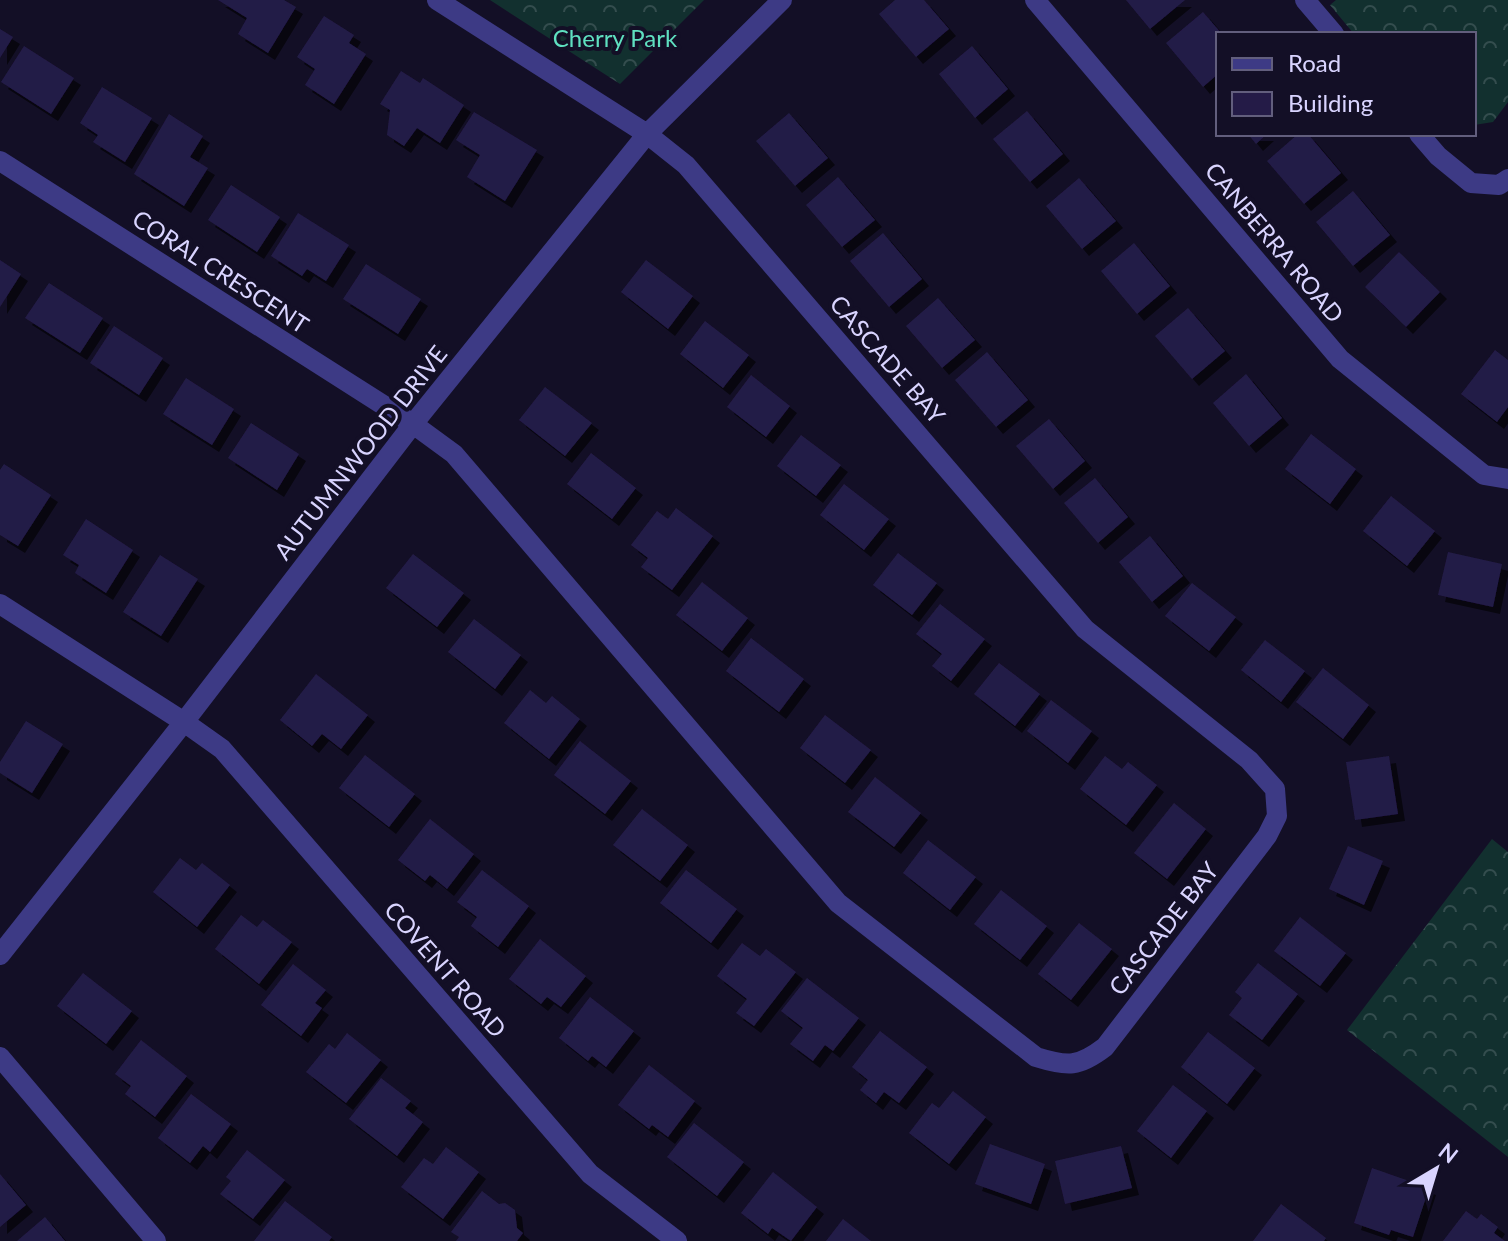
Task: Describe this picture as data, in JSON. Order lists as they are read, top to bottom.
{
  "streets": {
    "street": [
      "CANBERRA ROAD",
      "CORAL CRESCENT",
      "CASCADE BAY",
      "AUTUMNWOOD DRIVE",
      "COVENT ROAD"
    ]
  },
  "crossings": [
    ["CORAL CRESCENT", "CASCADE BAY"],
    ["CORAL CRESCENT", "AUTUMNWOOD DRIVE"],
    ["CASCADE BAY", "AUTUMNWOOD DRIVE"],
    ["AUTUMNWOOD DRIVE", "COVENT ROAD"]
  ],
  "parks": ["Cherry Park"],
  "legend": ["Road", "Building"],
  "north": "top right"
}
